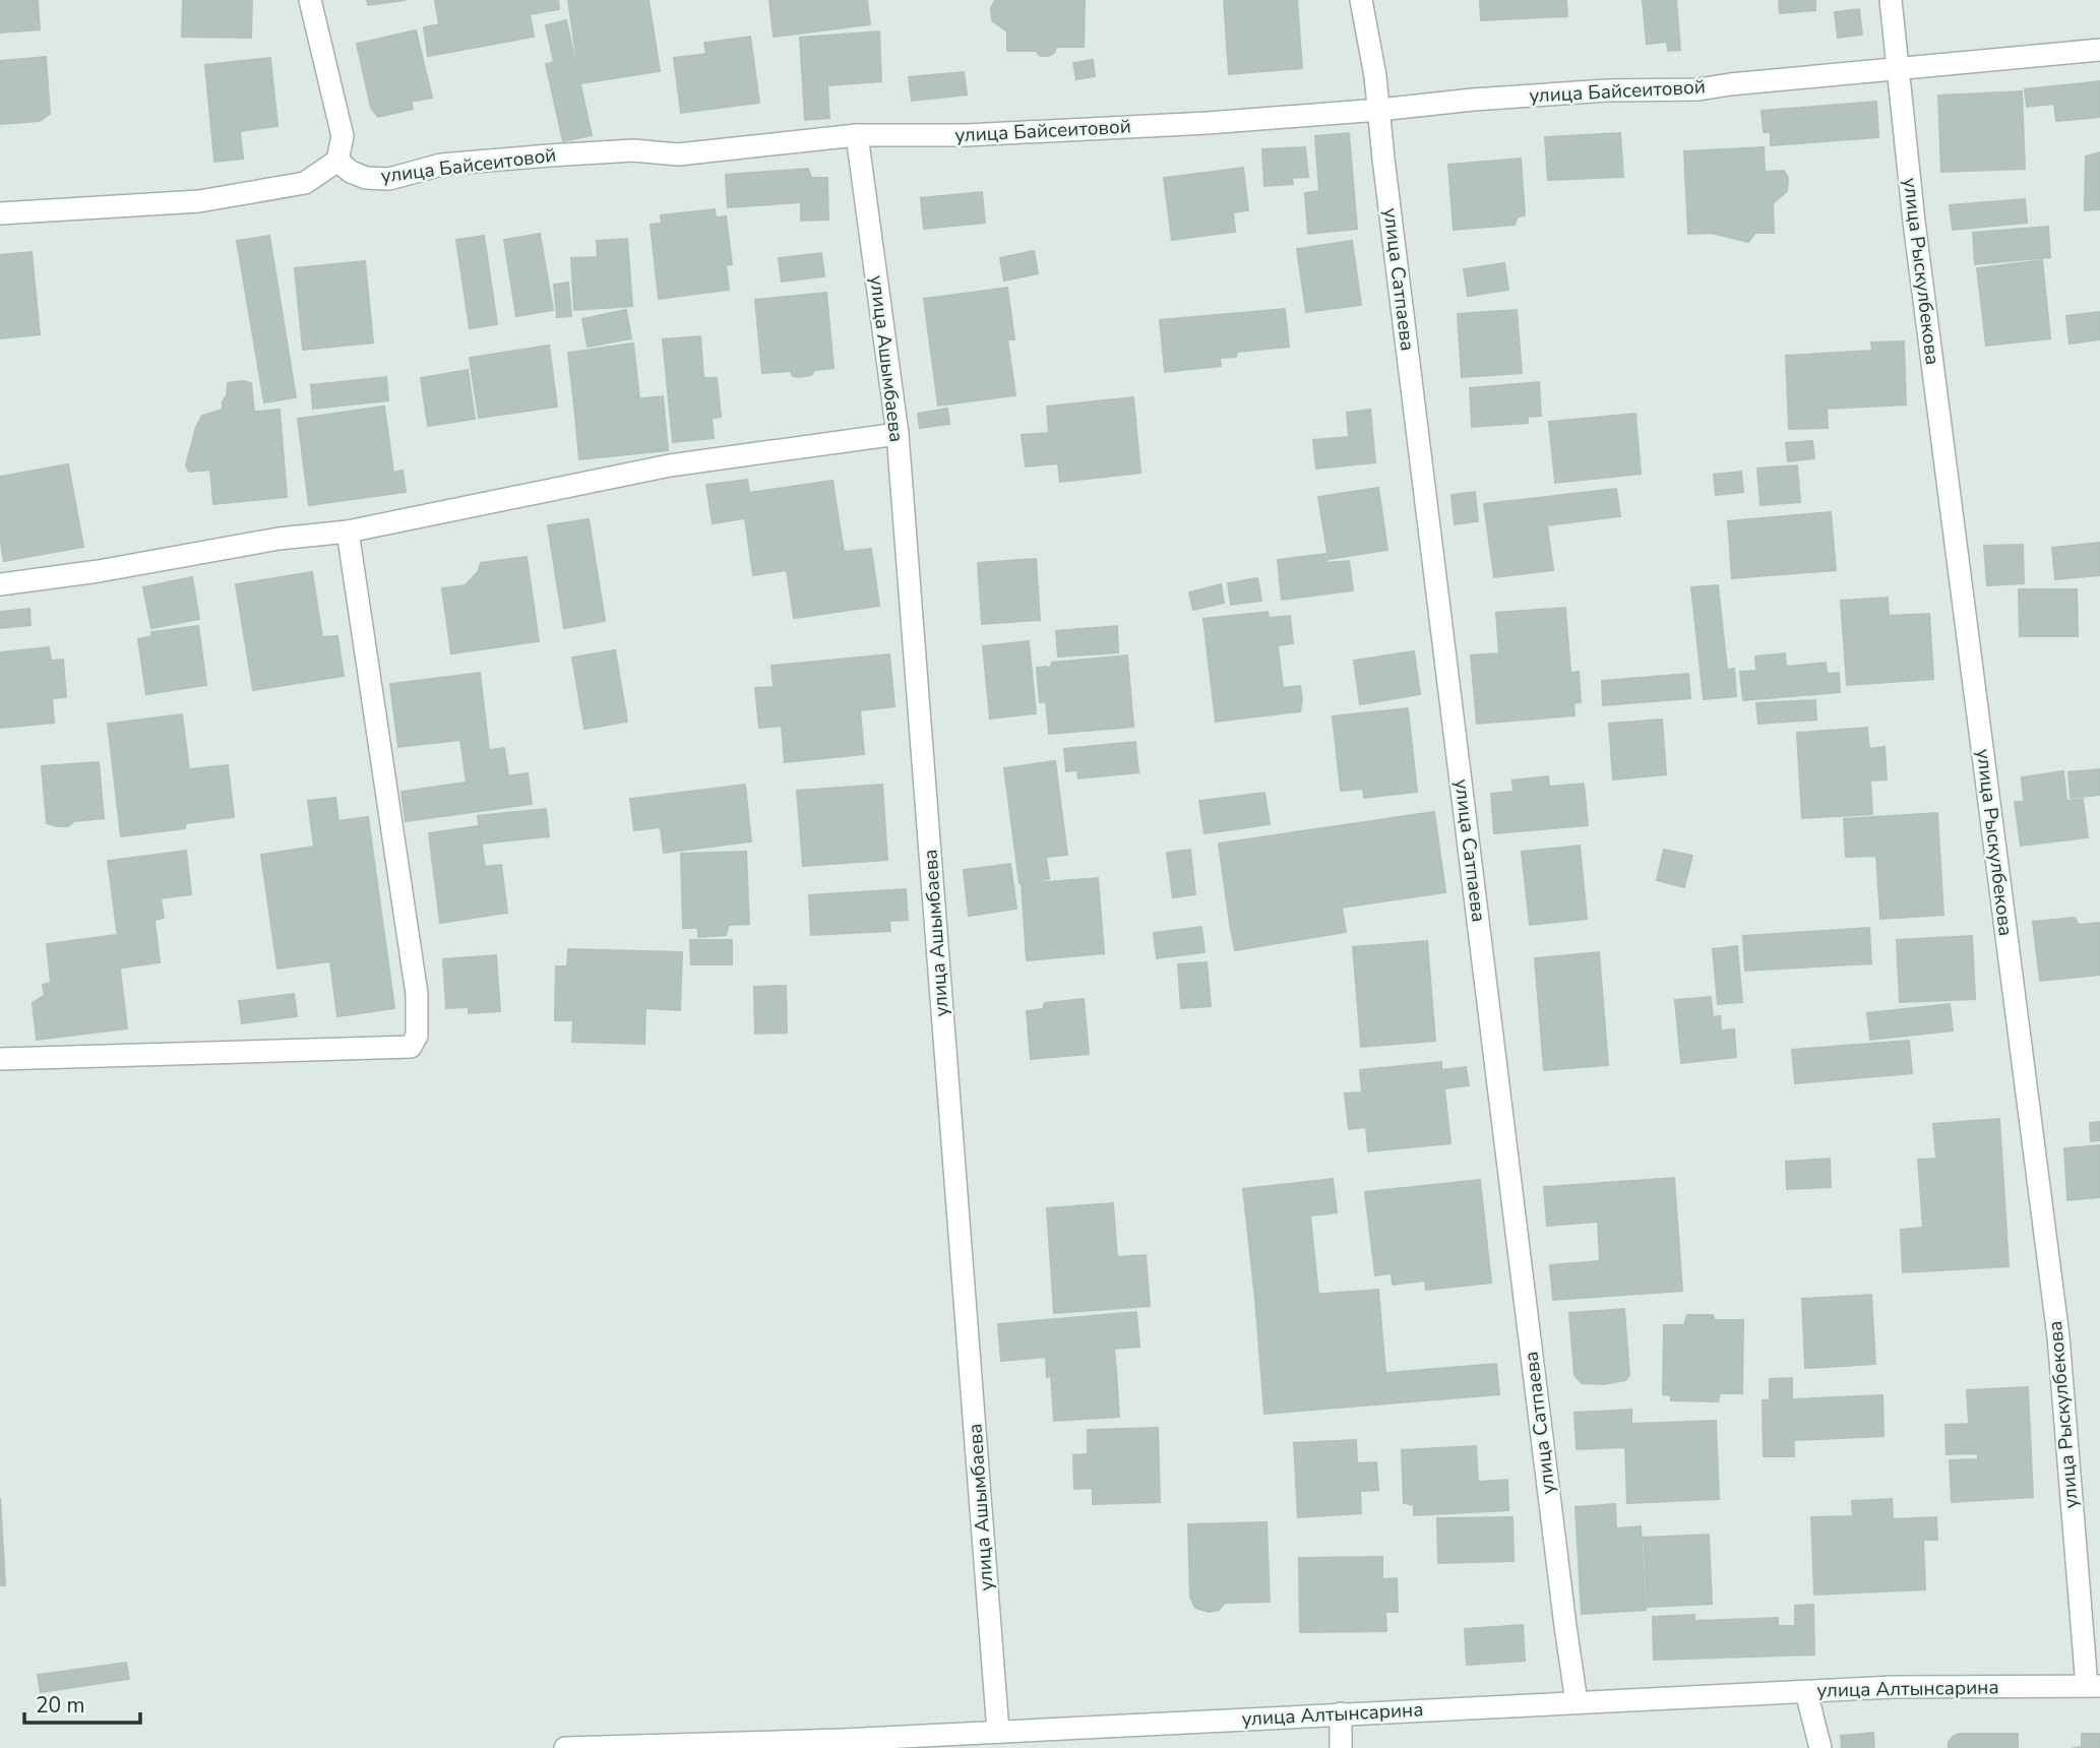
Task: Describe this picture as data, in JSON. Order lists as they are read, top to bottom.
{
  "streets": {
    "street": [
      "улица Байсеитовой",
      "улица Рыскулбекова",
      "улица Сатпаева",
      "улица Ашымбаева",
      "улица Алтынсарина"
    ]
  },
  "crossings": [
    ["улица Байсеитовой", "улица Рыскулбекова"],
    ["улица Байсеитовой", "улица Сатпаева"],
    ["улица Байсеитовой", "улица Ашымбаева"],
    ["улица Рыскулбекова", "улица Алтынсарина"],
    ["улица Сатпаева", "улица Алтынсарина"],
    ["улица Ашымбаева", "улица Алтынсарина"]
  ],
  "scale_bar": "20 m"
}
